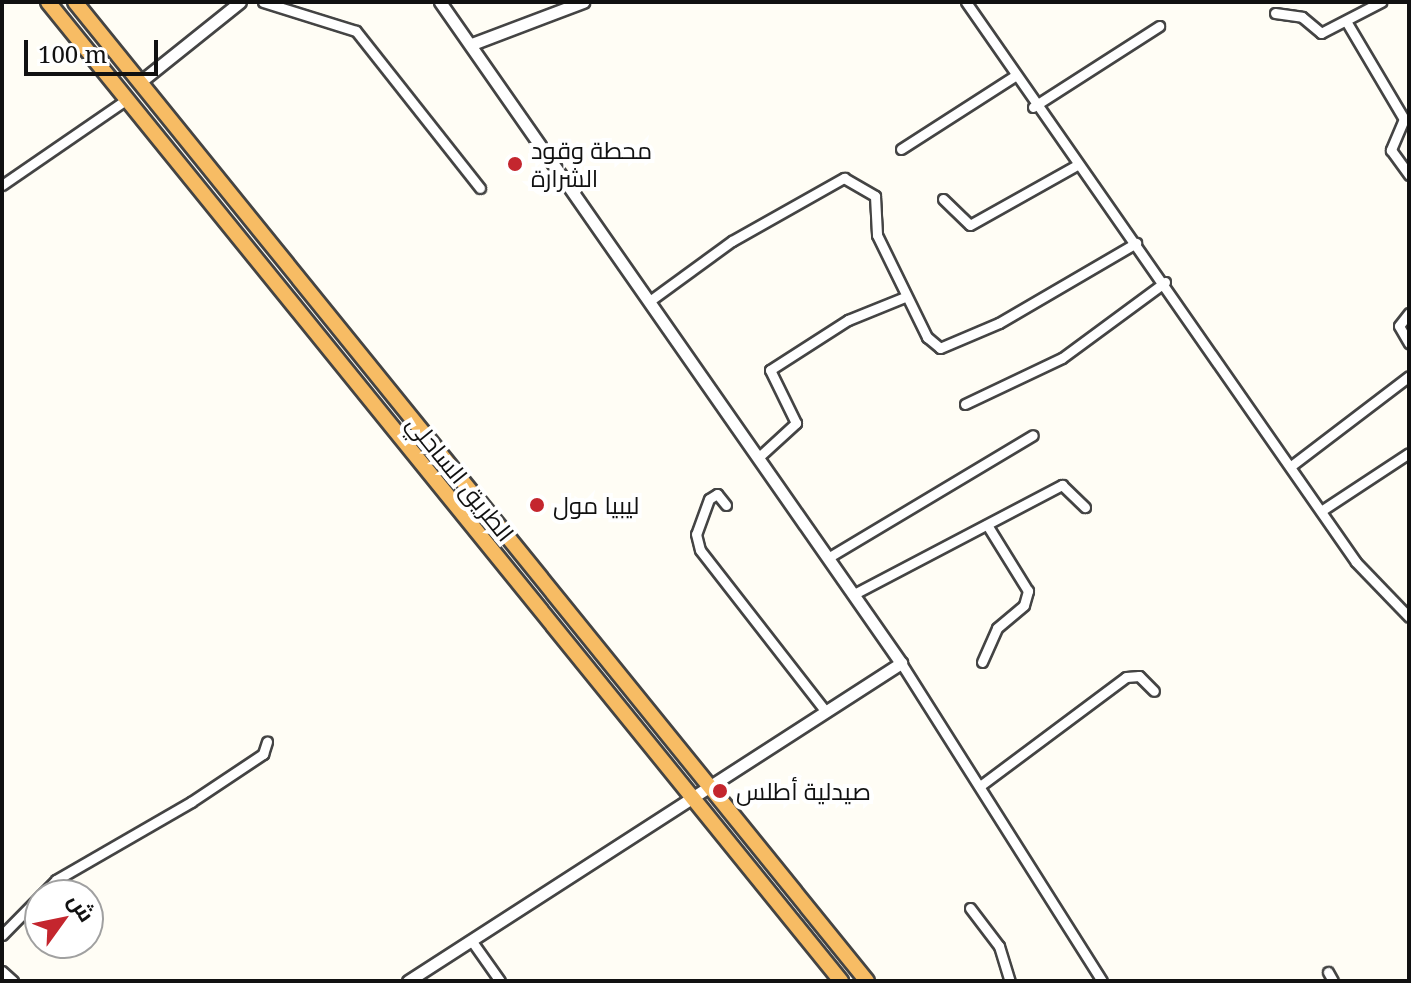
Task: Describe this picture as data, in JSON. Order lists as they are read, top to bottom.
{
  "streets": {
    "highway": ["الطريق الساحلي"]
  },
  "places": ["محطة وقود الشرارة", "ليبيا مول", "صيدلية أطلس"],
  "scale_bar": "100 m",
  "north": "top right"
}
